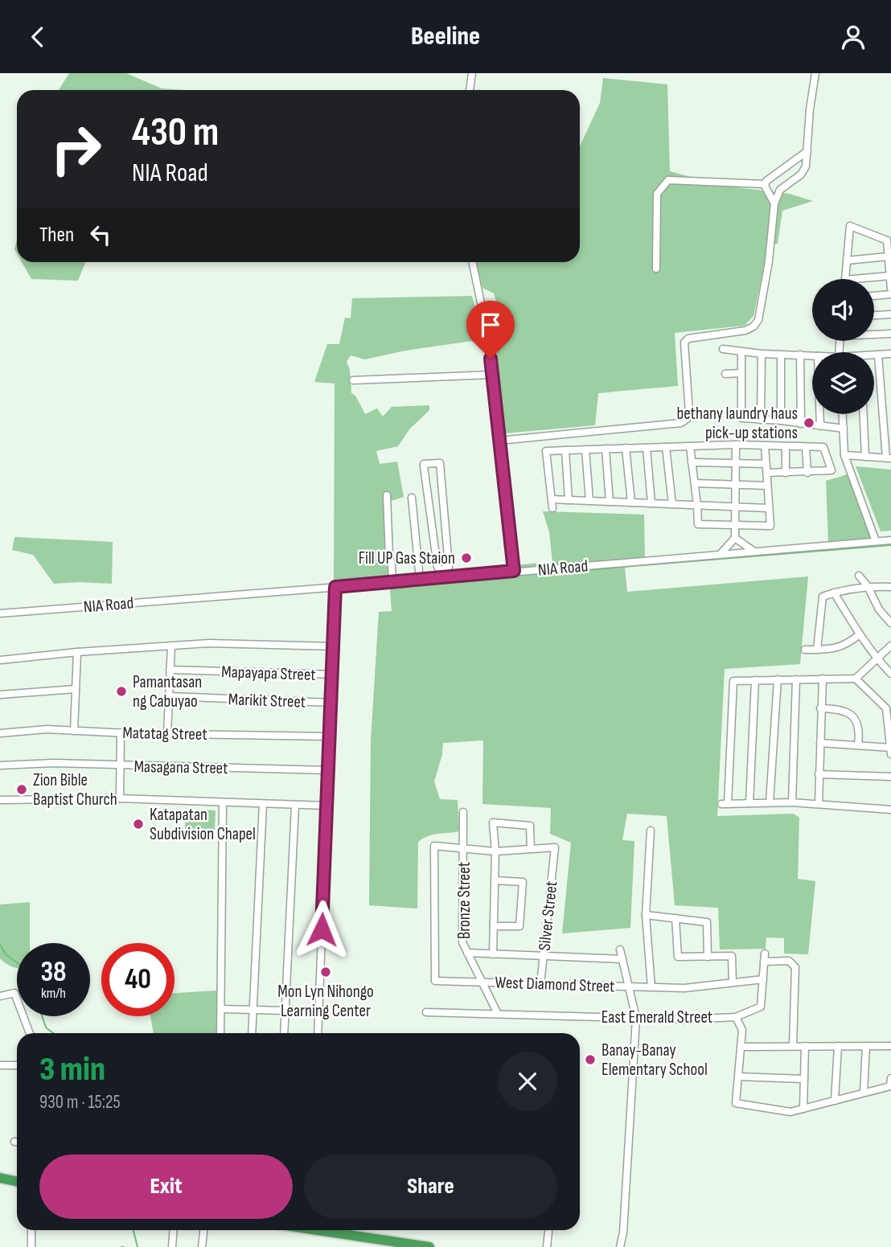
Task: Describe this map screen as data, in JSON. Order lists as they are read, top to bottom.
{
  "streets": {
    "street": [
      "NIA Road",
      "Mapayapa Street",
      "Marikit Street",
      "Matatag Street",
      "Masagana Street",
      "Bronze Street",
      "Silver Street",
      "West Diamond Street",
      "East Emerald Street"
    ]
  },
  "crossings": [
    ["Bronze Street", "West Diamond Street"],
    ["Bronze Street", "East Emerald Street"],
    ["Silver Street", "West Diamond Street"],
    ["West Diamond Street", "East Emerald Street"]
  ],
  "places": [
    "bethany laundry haus pick-up stations",
    "Fill UP Gas Staion",
    "Pamantasan ng Cabuyao",
    "Zion Bible Baptist Church",
    "Katapatan Subdivision Chapel",
    "Mon Lyn Nihongo Learning Center",
    "Banay-Banay Elementary School"
  ],
  "page": {
    "header": "Beeline",
    "turn": ["430 m", "NIA Road"],
    "then": "Then",
    "speed": "38 km/h",
    "limit": "40",
    "heading": ["3 min", "930 m · 15:25"],
    "buttons": ["Exit", "Share"]
  }
}
